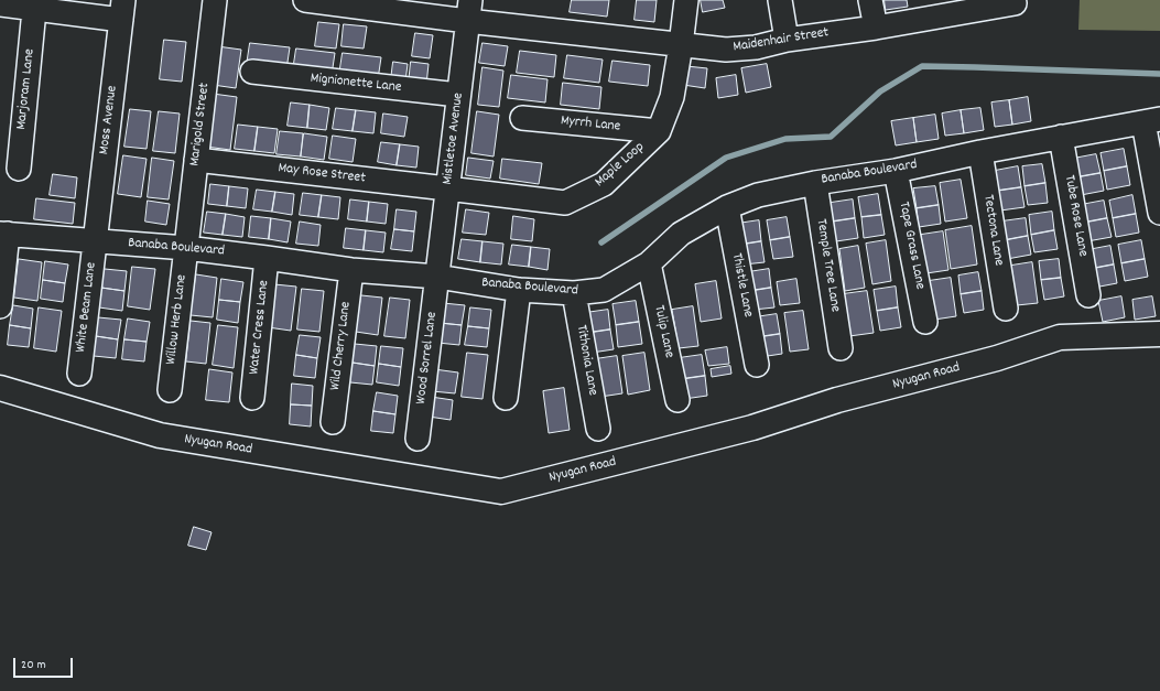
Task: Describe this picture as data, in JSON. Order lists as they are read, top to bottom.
{
  "streets": {
    "main road": ["Nyugan Road"],
    "street": [
      "Maidenhair Street",
      "Mignionette Lane",
      "Marjoram Lane",
      "Moss Avenue",
      "Marigold Street",
      "Myrrh Lane",
      "Mistletoe Avenue",
      "Maple Loop",
      "Banaba Boulevard",
      "May Rose Street",
      "Tube Rose Lane",
      "Tectona Lane",
      "Tape Grass Lane",
      "Temple Tree Lane",
      "Thistle Lane",
      "White Beam Lane",
      "Willow Herb Lane",
      "Water Cress Lane",
      "Tulip Lane",
      "Wild Cherry Lane",
      "Wood Sorrel Lane",
      "Tithonia Lane"
    ]
  },
  "crossings": [
    ["Maidenhair Street", "Mistletoe Avenue"],
    ["Maidenhair Street", "Maple Loop"],
    ["Mignionette Lane", "Mistletoe Avenue"],
    ["Moss Avenue", "Banaba Boulevard"],
    ["Moss Avenue", "White Beam Lane"],
    ["Marigold Street", "Banaba Boulevard"],
    ["Marigold Street", "May Rose Street"],
    ["Marigold Street", "Willow Herb Lane"],
    ["Myrrh Lane", "Maple Loop"],
    ["Mistletoe Avenue", "Maple Loop"],
    ["Mistletoe Avenue", "Banaba Boulevard"],
    ["Mistletoe Avenue", "May Rose Street"],
    ["Mistletoe Avenue", "Wood Sorrel Lane"],
    ["Maple Loop", "May Rose Street"],
    ["Banaba Boulevard", "Tube Rose Lane"],
    ["Banaba Boulevard", "Tectona Lane"],
    ["Banaba Boulevard", "Tape Grass Lane"],
    ["Banaba Boulevard", "Temple Tree Lane"],
    ["Banaba Boulevard", "Thistle Lane"],
    ["Banaba Boulevard", "White Beam Lane"],
    ["Banaba Boulevard", "Willow Herb Lane"],
    ["Banaba Boulevard", "Water Cress Lane"],
    ["Banaba Boulevard", "Tulip Lane"],
    ["Banaba Boulevard", "Wild Cherry Lane"],
    ["Banaba Boulevard", "Wood Sorrel Lane"],
    ["Banaba Boulevard", "Tithonia Lane"]
  ],
  "scale_bar": "20 m"
}
